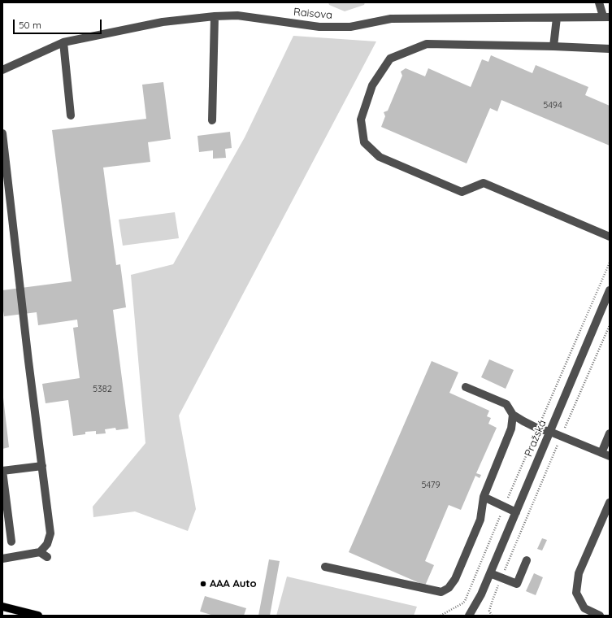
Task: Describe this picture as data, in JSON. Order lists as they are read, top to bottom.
{
  "streets": {
    "street": ["Raisova", "Pražská"]
  },
  "places": ["AAA Auto"],
  "house_numbers": ["5494", "5382", "5479"],
  "scale_bar": "50 m"
}
